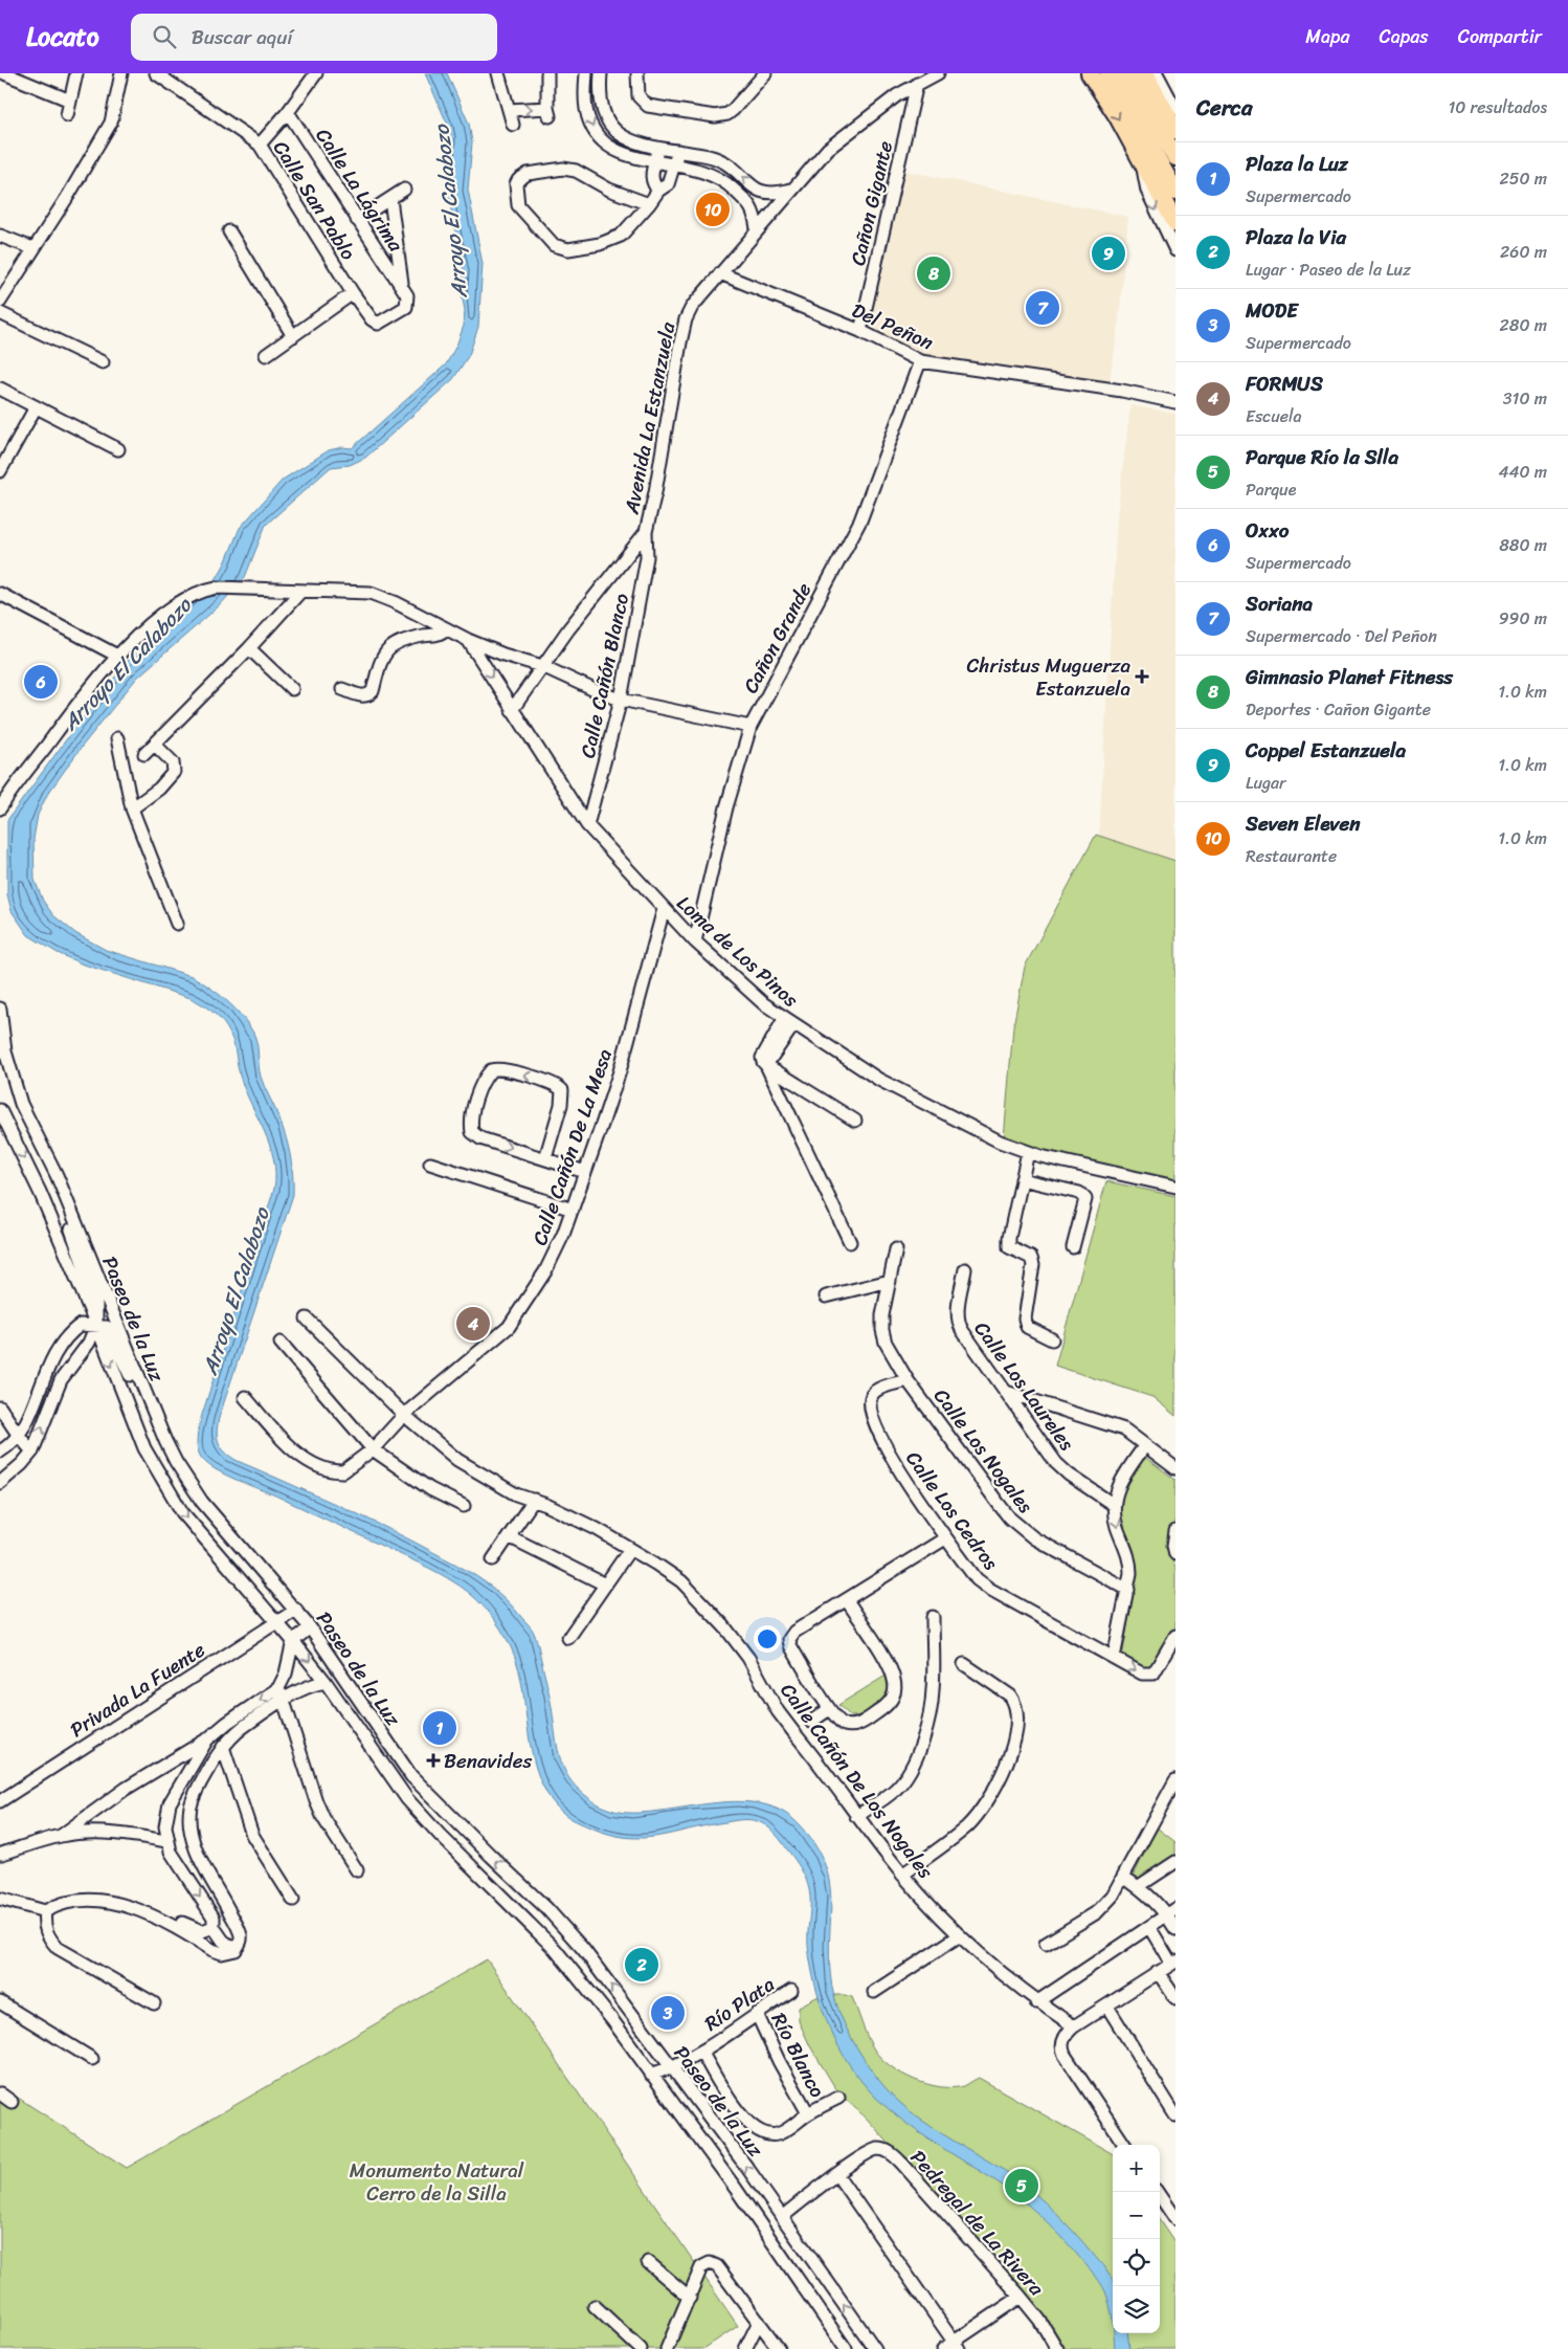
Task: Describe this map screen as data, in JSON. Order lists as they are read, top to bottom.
{
  "streets": {
    "street": [
      "Calle La Lágrima",
      "Calle San Pablo",
      "Cañon Gigante",
      "Del Peñon",
      "Avenida La Estanzuela",
      "Cañon Grande",
      "Calle Cañón Blanco",
      "Loma de Los Pinos",
      "Calle Cañón De La Mesa",
      "Paseo de la Luz",
      "Calle Los Laureles",
      "Calle Los Nogales",
      "Calle Los Cedros",
      "Privada La Fuente",
      "Calle Cañón De Los Nogales",
      "Río Plata",
      "Río Blanco",
      "Pedregal de La Rivera"
    ]
  },
  "crossings": [
    ["Calle La Lágrima", "Calle San Pablo"],
    ["Cañon Gigante", "Del Peñon"],
    ["Cañon Gigante", "Avenida La Estanzuela"],
    ["Del Peñon", "Avenida La Estanzuela"],
    ["Del Peñon", "Cañon Grande"],
    ["Avenida La Estanzuela", "Calle Cañón Blanco"],
    ["Avenida La Estanzuela", "Loma de Los Pinos"],
    ["Cañon Grande", "Loma de Los Pinos"],
    ["Calle Cañón Blanco", "Loma de Los Pinos"],
    ["Loma de Los Pinos", "Calle Cañón De La Mesa"],
    ["Calle Cañón De La Mesa", "Calle Cañón De Los Nogales"],
    ["Paseo de la Luz", "Privada La Fuente"],
    ["Paseo de la Luz", "Río Plata"],
    ["Paseo de la Luz", "Pedregal de La Rivera"],
    ["Calle Los Nogales", "Calle Los Cedros"],
    ["Río Plata", "Río Blanco"]
  ],
  "water": ["Arroyo El Calabozo"],
  "parks": ["Monumento Natural Cerro de la Silla"],
  "places": {
    "health": ["Christus Muguerza Estanzuela", "Benavides"]
  },
  "page": {
    "header": "Locato",
    "search": "Buscar aquí",
    "nav": ["Mapa", "Capas", "Compartir"],
    "heading": ["Cerca", "10 resultados"],
    "list": [
      {
        "mark": "1",
        "name": "Plaza la Luz",
        "note": "Supermercado",
        "value": "250 m"
      },
      {
        "mark": "2",
        "name": "Plaza la Via",
        "note": "Lugar · Paseo de la Luz",
        "value": "260 m"
      },
      {
        "mark": "3",
        "name": "MODE",
        "note": "Supermercado",
        "value": "280 m"
      },
      {
        "mark": "4",
        "name": "FORMUS",
        "note": "Escuela",
        "value": "310 m"
      },
      {
        "mark": "5",
        "name": "Parque Río la Slla",
        "note": "Parque",
        "value": "440 m"
      },
      {
        "mark": "6",
        "name": "Oxxo",
        "note": "Supermercado",
        "value": "880 m"
      },
      {
        "mark": "7",
        "name": "Soriana",
        "note": "Supermercado · Del Peñon",
        "value": "990 m"
      },
      {
        "mark": "8",
        "name": "Gimnasio Planet Fitness",
        "note": "Deportes · Cañon Gigante",
        "value": "1.0 km"
      },
      {
        "mark": "9",
        "name": "Coppel Estanzuela",
        "note": "Lugar",
        "value": "1.0 km"
      },
      {
        "mark": "10",
        "name": "Seven Eleven",
        "note": "Restaurante",
        "value": "1.0 km"
      }
    ],
    "pins": [
      "10",
      "9",
      "8",
      "7",
      "6",
      "4",
      "1",
      "2",
      "3",
      "5"
    ],
    "map_buttons": ["+", "−"]
  }
}
